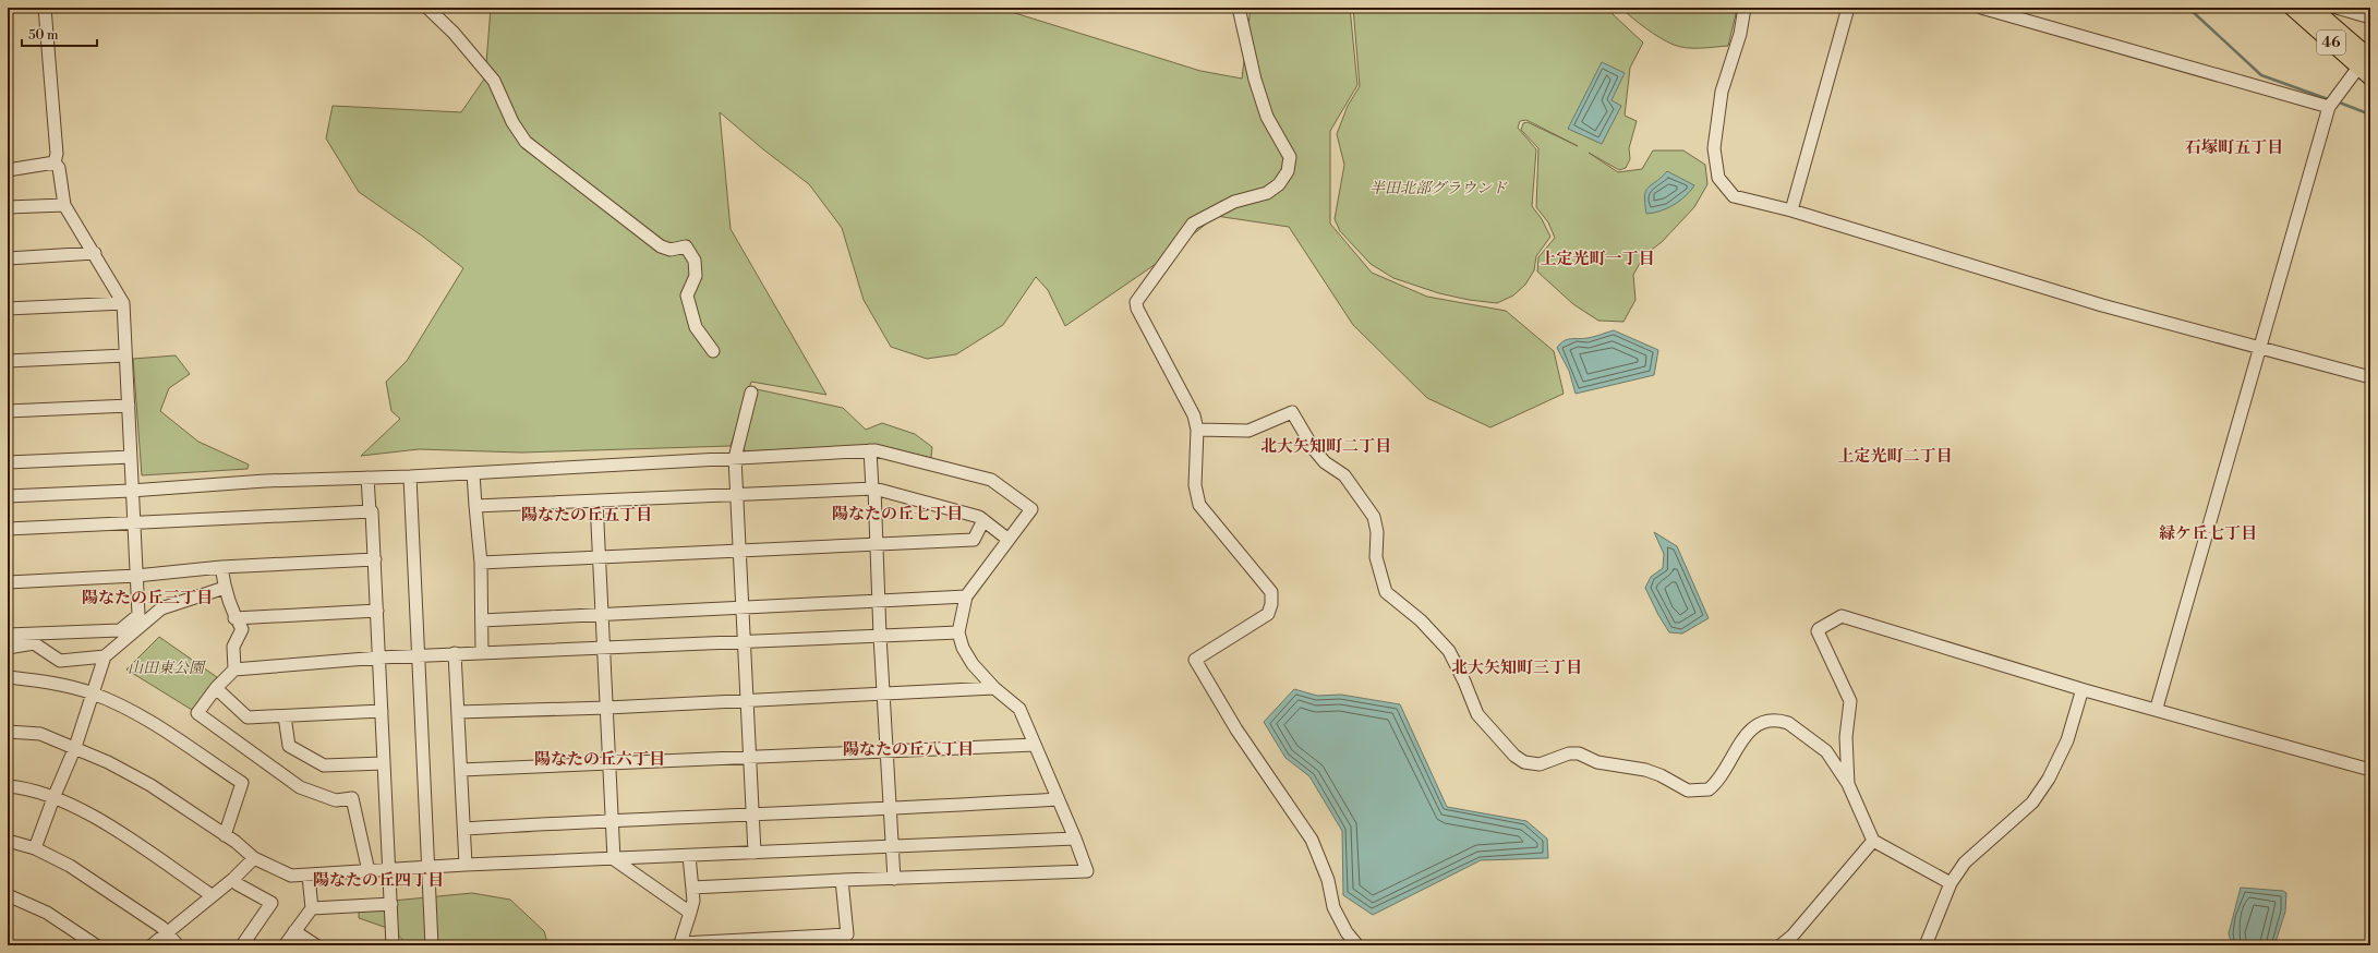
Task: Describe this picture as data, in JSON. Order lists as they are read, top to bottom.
{
  "streets": {
    "main road": ["46"]
  },
  "districts": [
    "石塚町五丁目",
    "上定光町一丁目",
    "北大矢知町二丁目",
    "上定光町二丁目",
    "陽なたの丘七丁目",
    "陽なたの丘五丁目",
    "緑ケ丘七丁目",
    "陽なたの丘三丁目",
    "北大矢知町三丁目",
    "陽なたの丘八丁目",
    "陽なたの丘六丁目",
    "陽なたの丘四丁目"
  ],
  "parks": ["半田北部グラウンド", "山田東公園"],
  "scale_bar": "50 m"
}
